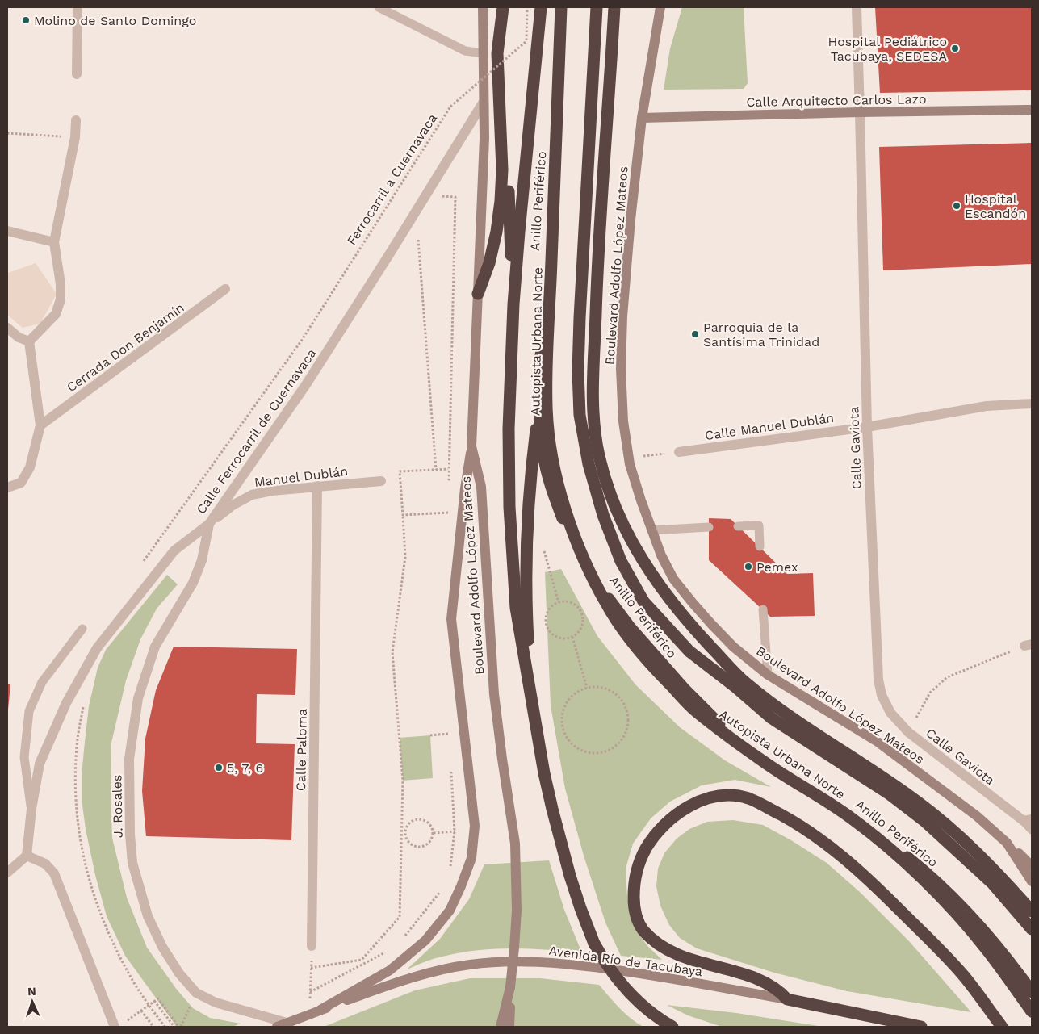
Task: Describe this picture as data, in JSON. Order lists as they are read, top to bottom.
{
  "streets": {
    "highway": ["Anillo Periférico", "Autopista Urbana Norte"],
    "main road": ["Calle Arquitecto Carlos Lazo", "Boulevard Adolfo López Mateos", "Avenida Río de Tacubaya"],
    "street": [
      "Cerrada Don Benjamín",
      "Calle Manuel Dublán",
      "Calle Ferrocarril de Cuernavaca",
      "Calle Gaviota",
      "Manuel Dublán",
      "Calle Paloma",
      "J. Rosales"
    ],
    "path": ["Ferrocarril a Cuernavaca"]
  },
  "crossings": [
    ["Calle Arquitecto Carlos Lazo", "Boulevard Adolfo López Mateos"],
    ["Calle Arquitecto Carlos Lazo", "Calle Gaviota"],
    ["Anillo Periférico", "Autopista Urbana Norte"],
    ["Boulevard Adolfo López Mateos", "Calle Ferrocarril de Cuernavaca"],
    ["Calle Manuel Dublán", "Calle Gaviota"],
    ["Calle Ferrocarril de Cuernavaca", "Manuel Dublán"],
    ["Calle Ferrocarril de Cuernavaca", "J. Rosales"],
    ["Manuel Dublán", "Calle Paloma"],
    ["Manuel Dublán", "J. Rosales"],
    ["J. Rosales", "Avenida Río de Tacubaya"]
  ],
  "places": [
    "Molino de Santo Domingo",
    "Hospital Pediátrico Tacubaya, SEDESA",
    "Hospital Escandón",
    "Parroquia de la Santísima Trinidad",
    "Pemex",
    "5, 7, 6"
  ],
  "north": "top"
}
